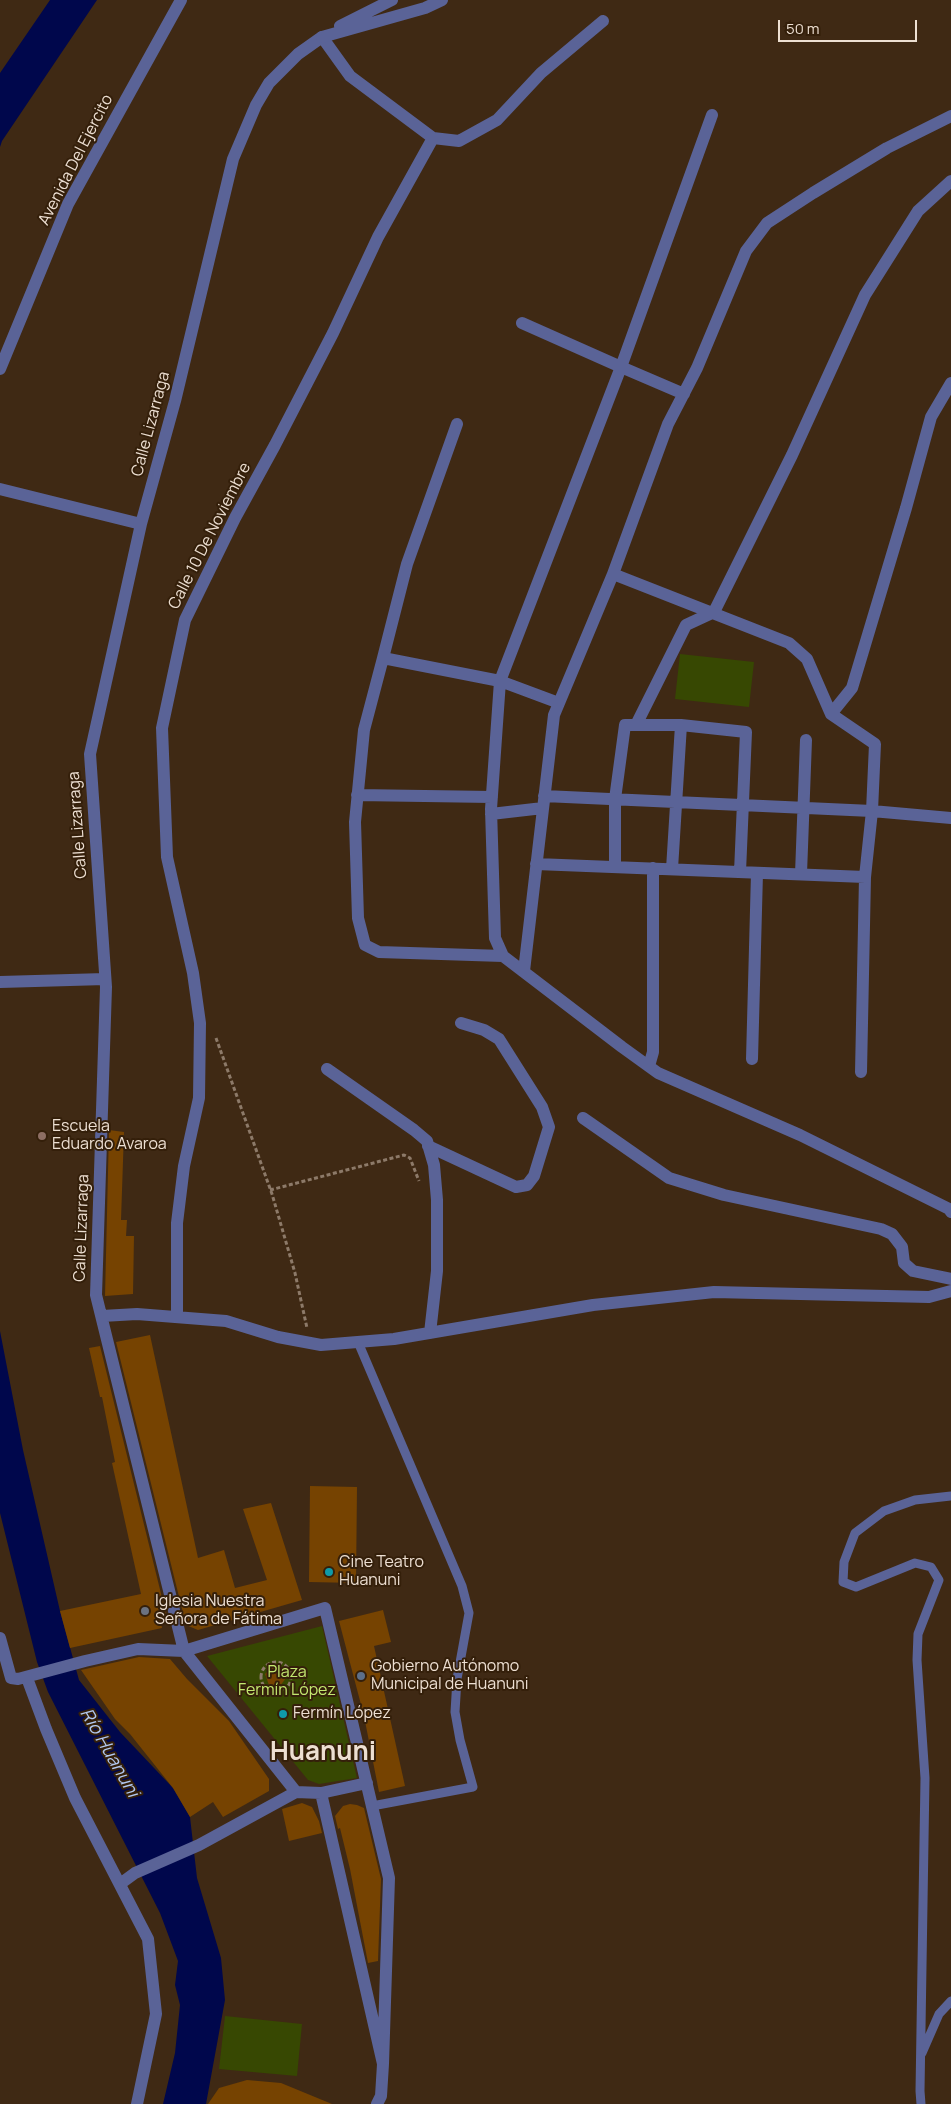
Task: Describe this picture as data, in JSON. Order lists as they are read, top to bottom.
{
  "streets": {
    "street": ["Avenida Del Ejercito", "Calle Lizarraga", "Calle 10 De Noviembre"]
  },
  "districts": ["Huanuni"],
  "water": ["Río Huanuni"],
  "parks": ["Plaza Fermín López"],
  "places": [
    "Escuela Eduardo Avaroa",
    "Cine Teatro Huanuni",
    "Iglesia Nuestra Señora de Fátima",
    "Gobierno Autónomo Municipal de Huanuni",
    "Fermín López"
  ],
  "scale_bar": "50 m"
}
